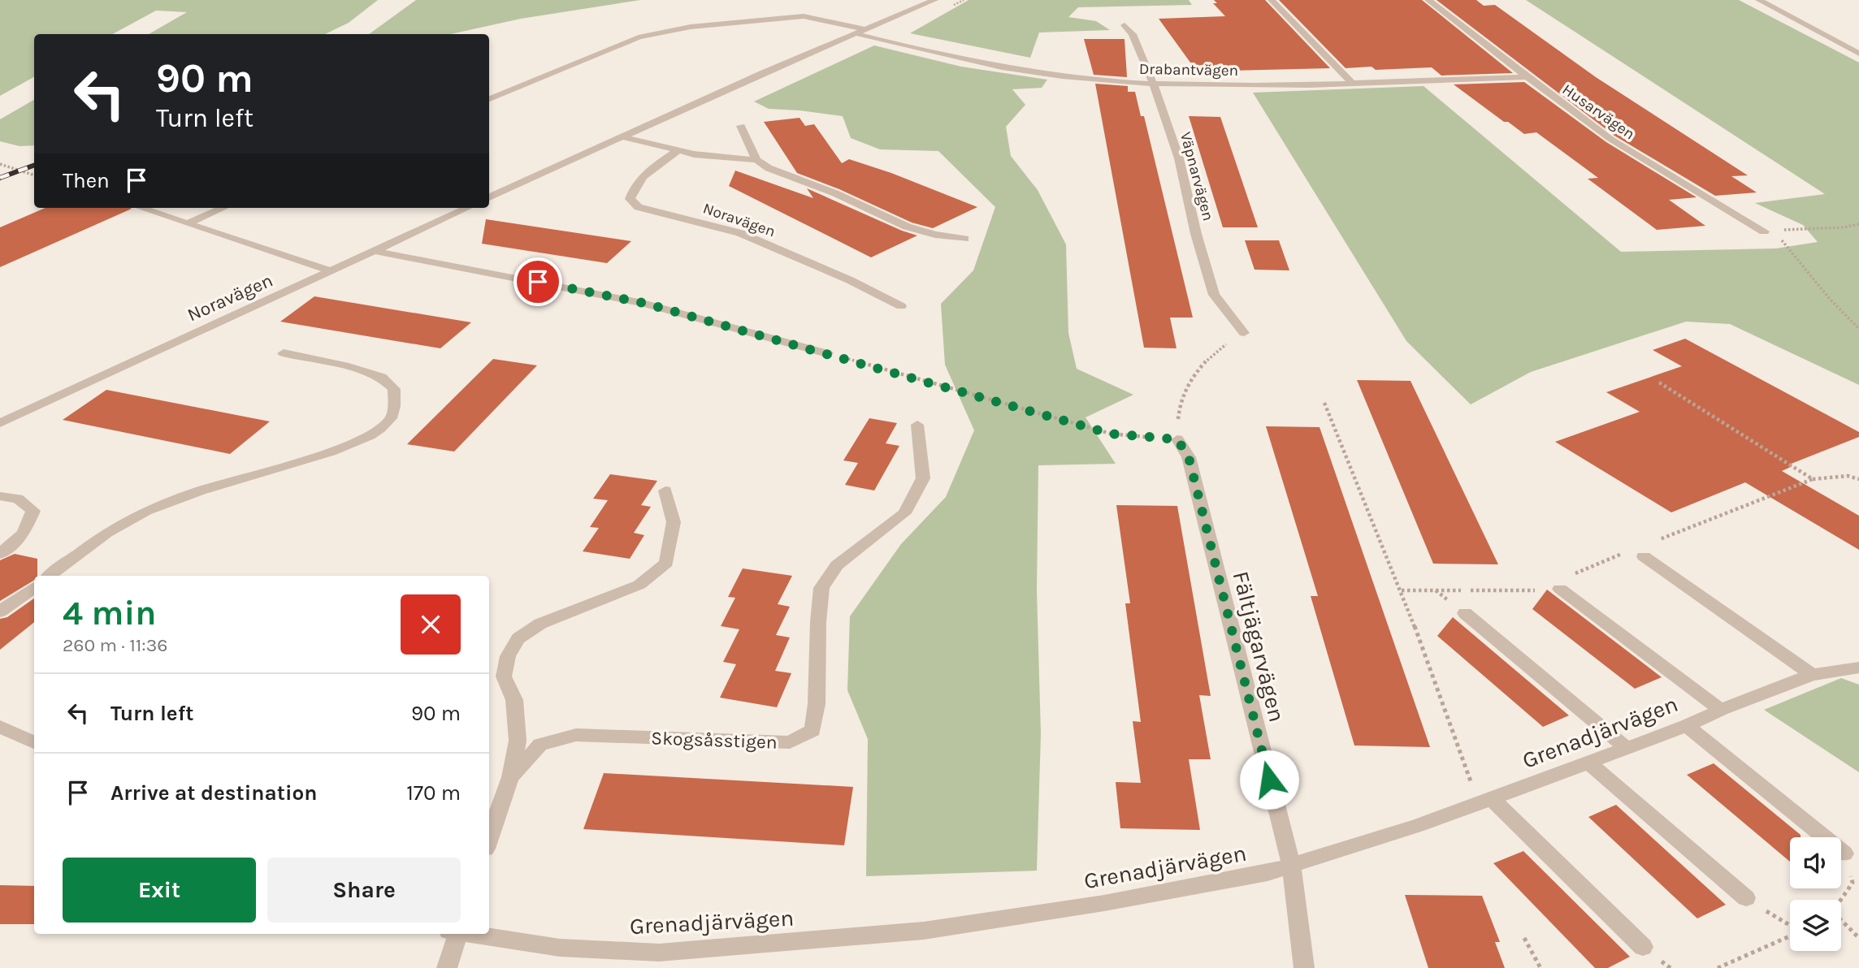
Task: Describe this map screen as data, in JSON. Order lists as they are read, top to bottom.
{
  "streets": {
    "street": [
      "Drabantvägen",
      "Husarvägen",
      "Väpnarvägen",
      "Noravägen",
      "Fältjägarvägen",
      "Grenadjärvägen",
      "Skogsåsstigen"
    ]
  },
  "crossings": [
    ["Drabantvägen", "Husarvägen"],
    ["Drabantvägen", "Väpnarvägen"],
    ["Fältjägarvägen", "Grenadjärvägen"]
  ],
  "page": {
    "turn": ["90 m", "Turn left"],
    "then": "Then",
    "heading": ["4 min", "260 m · 11:36"],
    "list": [
      {
        "name": "Turn left",
        "value": "90 m"
      },
      {
        "name": "Arrive at destination",
        "value": "170 m"
      }
    ],
    "buttons": ["Exit", "Share"]
  }
}
